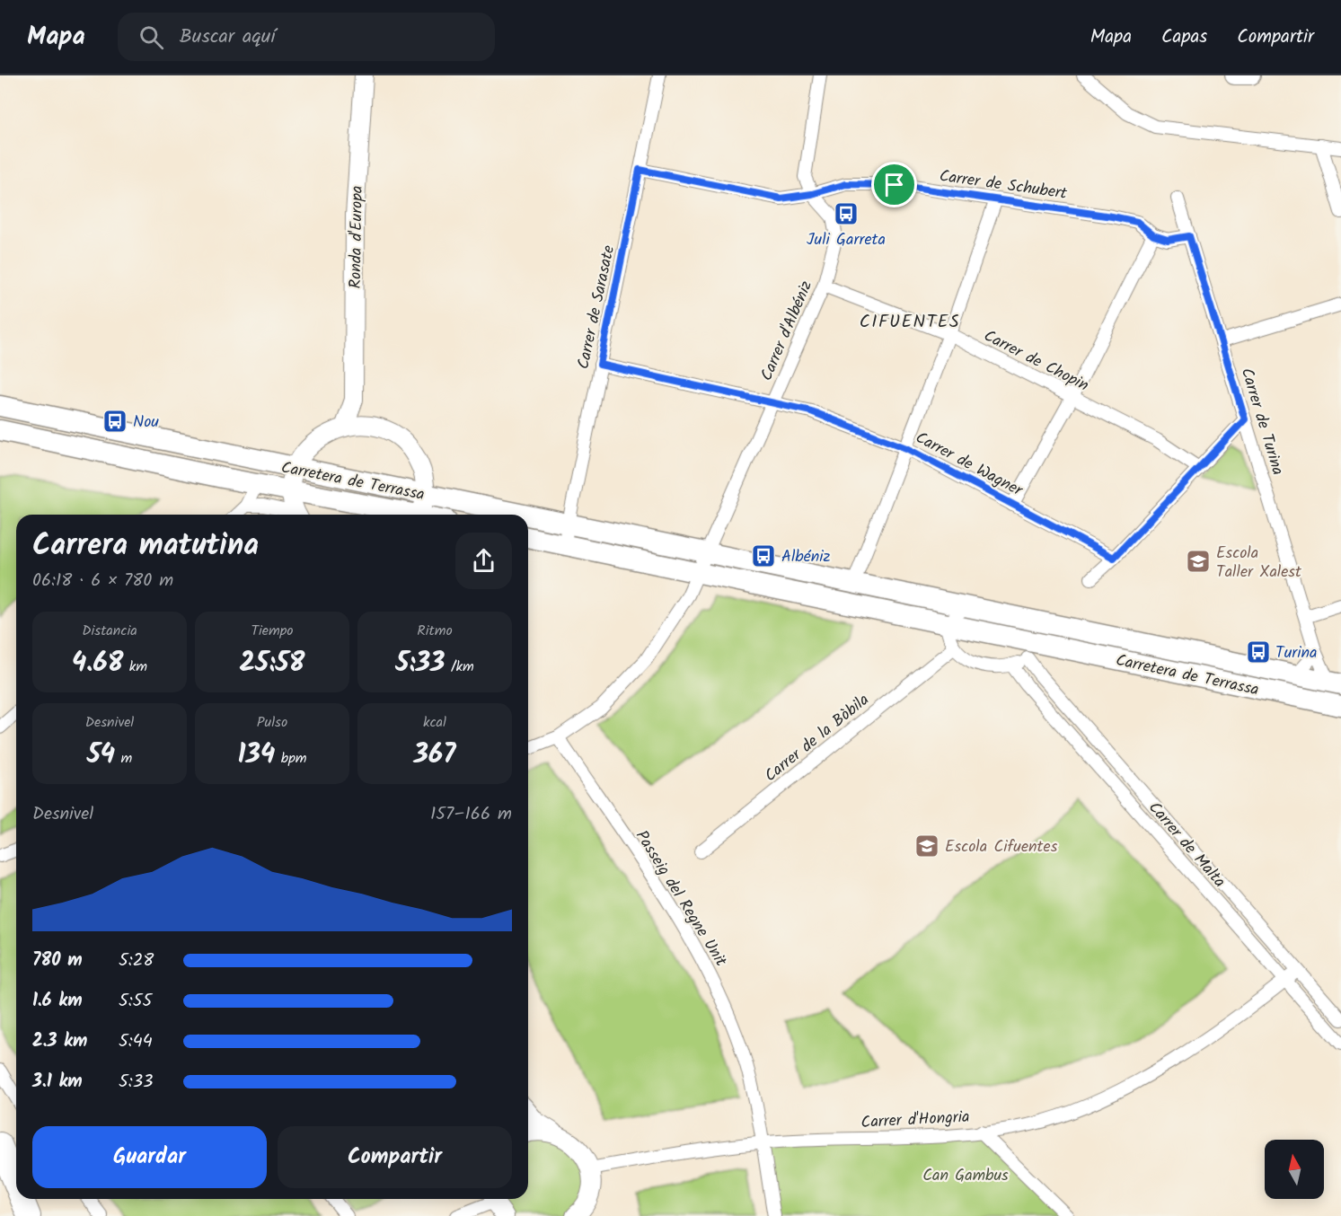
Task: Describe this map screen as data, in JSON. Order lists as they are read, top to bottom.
{
  "streets": {
    "main road": ["Carretera de Terrassa"],
    "street": [
      "Carrer de Schubert",
      "Ronda d'Europa",
      "Carrer de Sarasate",
      "Carrer d'Albéniz",
      "Carrer de Chopin",
      "Carrer de Turina",
      "Carrer de Wagner",
      "Carrer de la Bòbila",
      "Carrer de Malta",
      "Passeig del Regne Unit",
      "Carrer d'Hongria"
    ]
  },
  "crossings": [
    ["Carrer de Schubert", "Carrer de Sarasate"],
    ["Carrer de Schubert", "Carrer d'Albéniz"],
    ["Carrer de Sarasate", "Carrer de Wagner"],
    ["Carrer de Sarasate", "Carretera de Terrassa"],
    ["Carrer d'Albéniz", "Carrer de Chopin"],
    ["Carrer d'Albéniz", "Carrer de Wagner"],
    ["Carrer d'Albéniz", "Carretera de Terrassa"],
    ["Carrer de Turina", "Carretera de Terrassa"],
    ["Carretera de Terrassa", "Carrer de Malta"],
    ["Carrer de Malta", "Carrer d'Hongria"],
    ["Passeig del Regne Unit", "Carrer d'Hongria"]
  ],
  "districts": ["CIFUENTES"],
  "parks": ["Can Gambus"],
  "places": {
    "bus stop": [
      "Juli Garreta",
      "Nou",
      "Albéniz",
      "Turina"
    ],
    "school or university": ["Escola Taller Xalest", "Escola Cifuentes"]
  },
  "north": "top",
  "page": {
    "header": "Mapa",
    "search": "Buscar aquí",
    "nav": ["Mapa", "Capas", "Compartir"],
    "heading": ["Carrera matutina", "06:18 · 6 × 780 m"],
    "stats": [
      ["Distancia", "4.68 km"],
      ["Tiempo", "25:58"],
      ["Ritmo", "5:33 /km"],
      ["Desnivel", "54 m"],
      ["Pulso", "134 bpm"],
      ["kcal", "367"]
    ],
    "chart": ["Desnivel", "157–166 m"],
    "list": [
      {
        "name": "780 m",
        "note": "5:28"
      },
      {
        "name": "1.6 km",
        "note": "5:55"
      },
      {
        "name": "2.3 km",
        "note": "5:44"
      },
      {
        "name": "3.1 km",
        "note": "5:33"
      }
    ],
    "buttons": ["Guardar", "Compartir"]
  }
}
